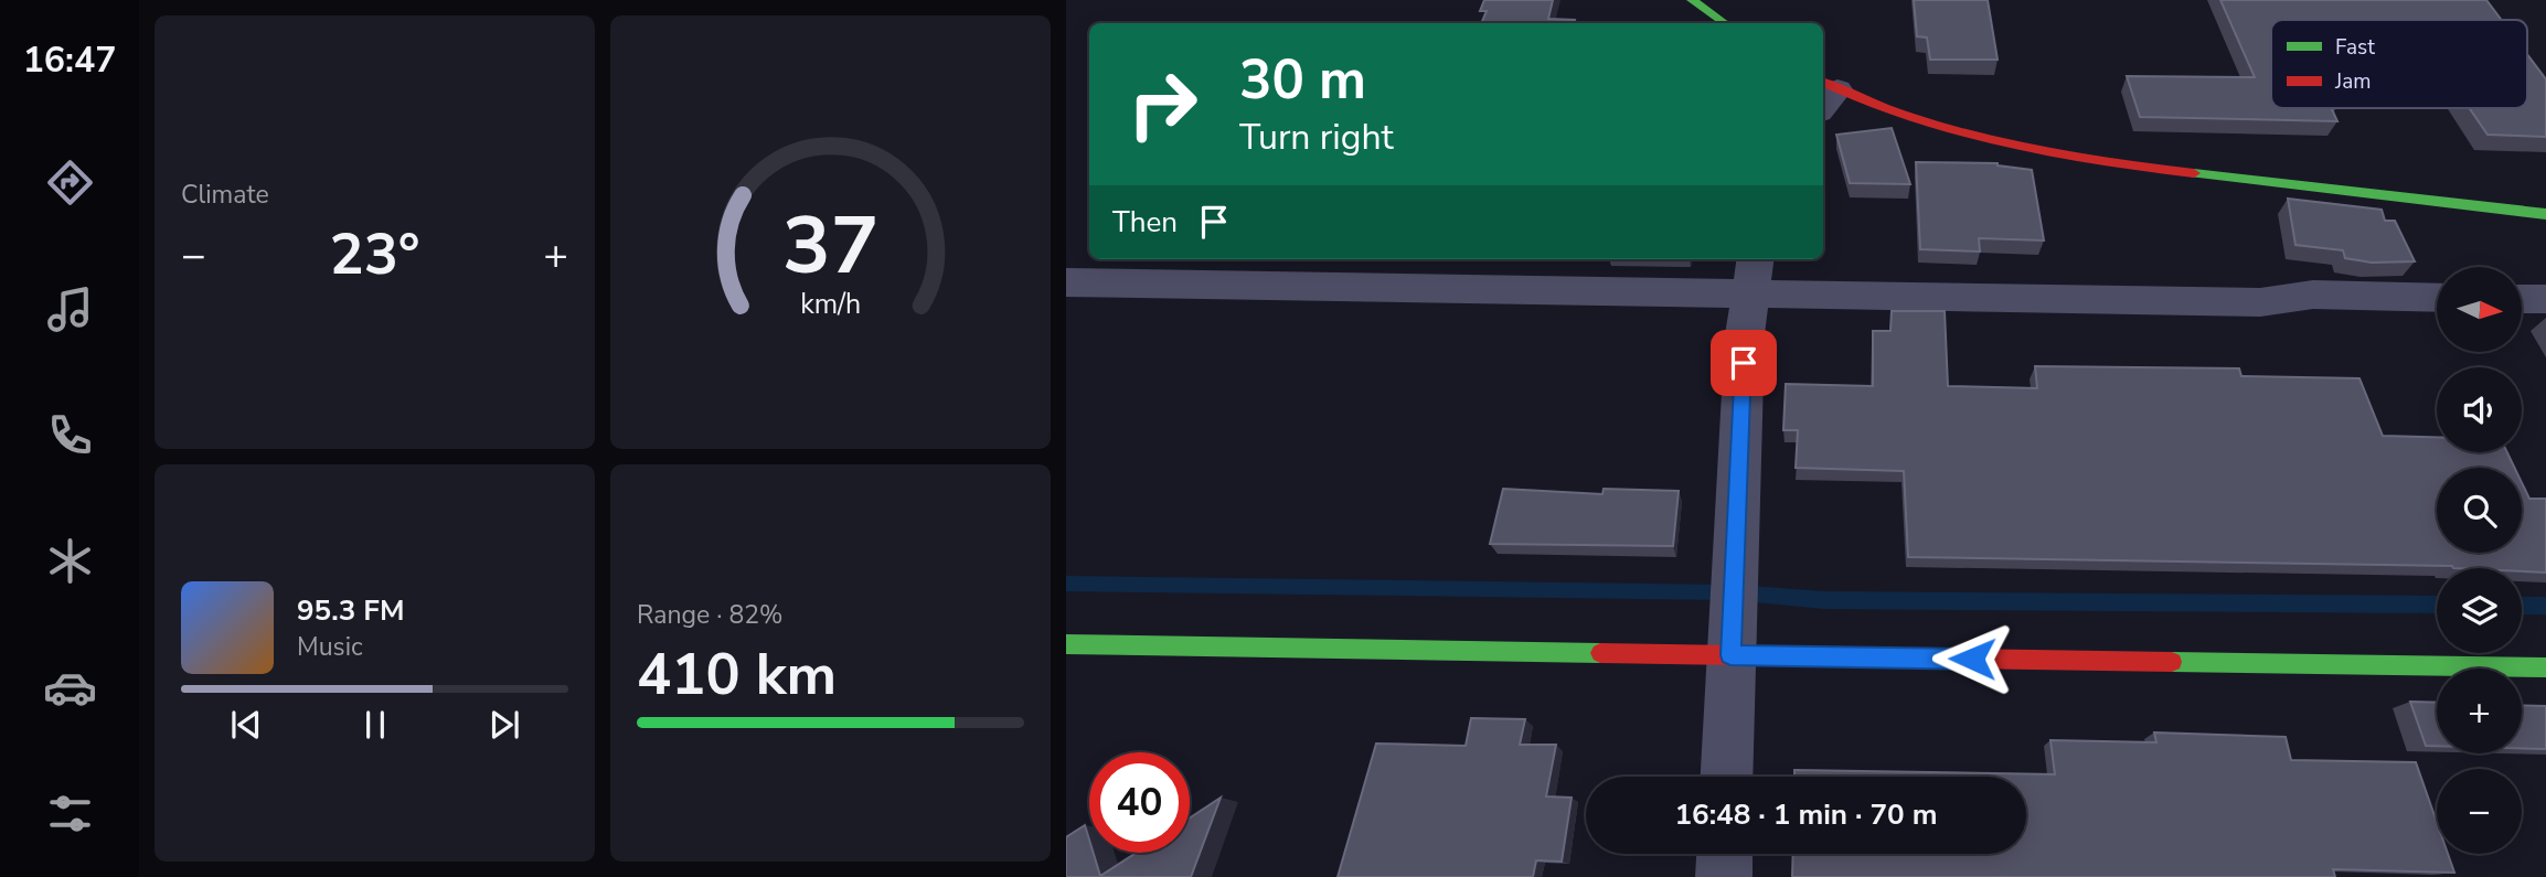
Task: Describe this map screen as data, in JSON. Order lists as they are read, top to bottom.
{
  "legend": ["Fast", "Jam"],
  "north": "right",
  "page": {
    "tabs": "16:47",
    "tile": [
      "Climate",
      ["Range · 82%", "410 km"]
    ],
    "turn": ["30 m", "Turn right"],
    "then": "Then",
    "heat": ["−", "23°", "+"],
    "map_buttons": ["+", "−"],
    "song": ["95.3 FM", "Music"],
    "limit": "40",
    "trip": "16:48 · 1 min · 70 m",
    "gauge": ["37", "km/h"]
  }
}
